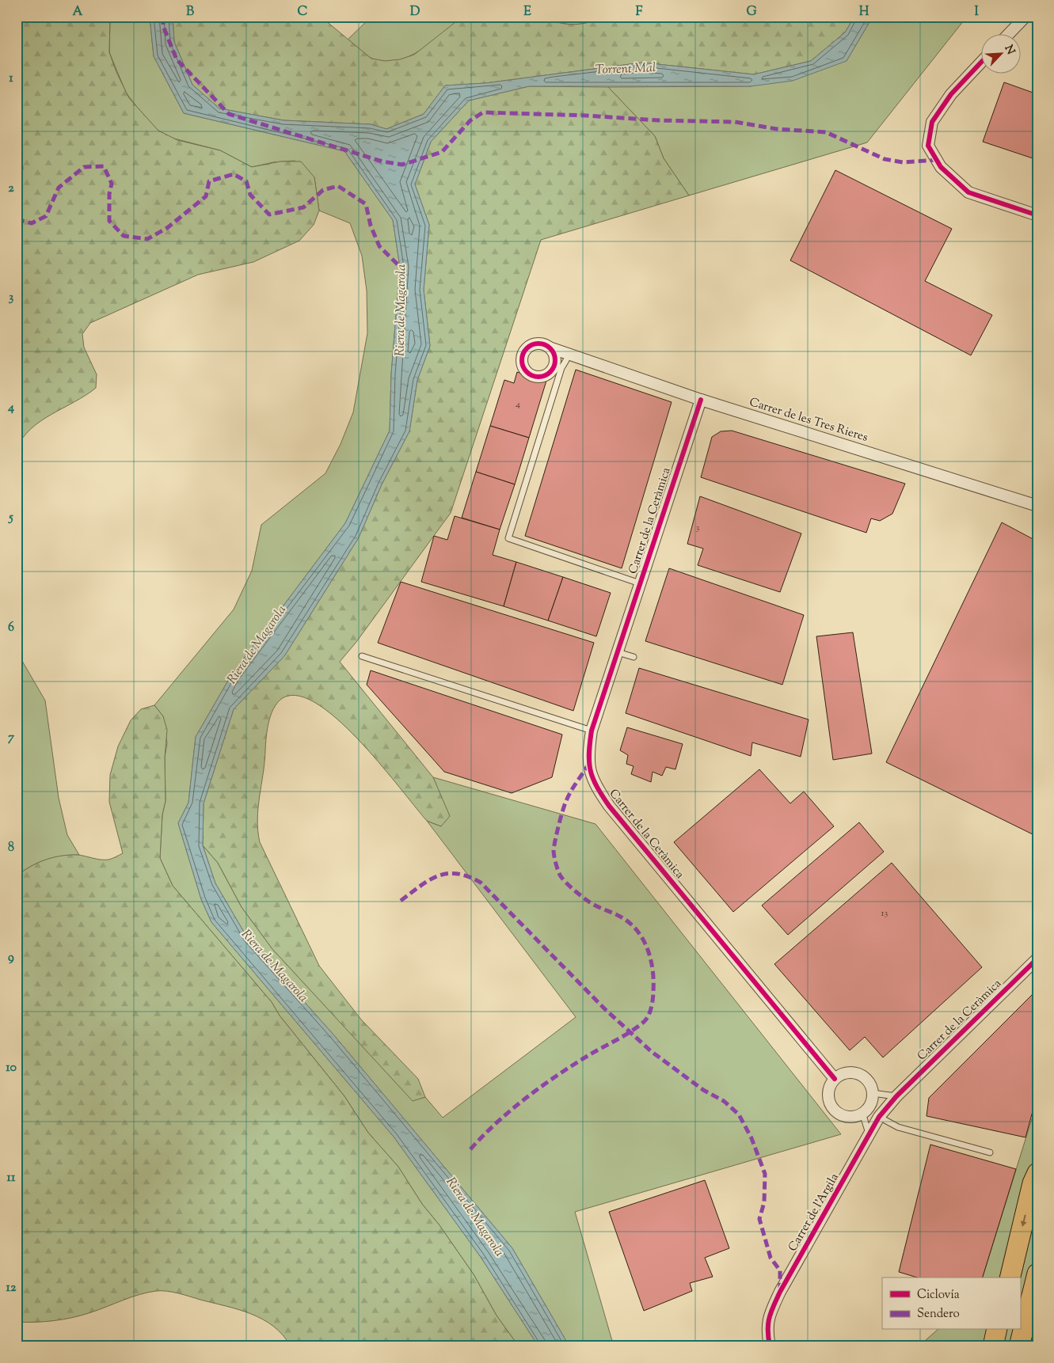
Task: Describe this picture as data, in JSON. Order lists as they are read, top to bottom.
{
  "streets": {
    "street": ["Carrer de les Tres Rieres", "Carrer de la Ceràmica", "Carrer de l'Argila"]
  },
  "crossings": [
    ["Carrer de les Tres Rieres", "Carrer de la Ceràmica"],
    ["Carrer de la Ceràmica", "Carrer de l'Argila"]
  ],
  "water": ["Torrent Mal", "Riera de Magarola"],
  "house_numbers": ["4", "3", "13"],
  "legend": ["Ciclovía", "Sendero"],
  "north": "top right",
  "grid": {
    "columns": [
      "A",
      "B",
      "C",
      "D",
      "E",
      "F",
      "G",
      "H",
      "I"
    ],
    "rows": [
      "1",
      "2",
      "3",
      "4",
      "5",
      "6",
      "7",
      "8",
      "9",
      "10",
      "11",
      "12"
    ]
  }
}
